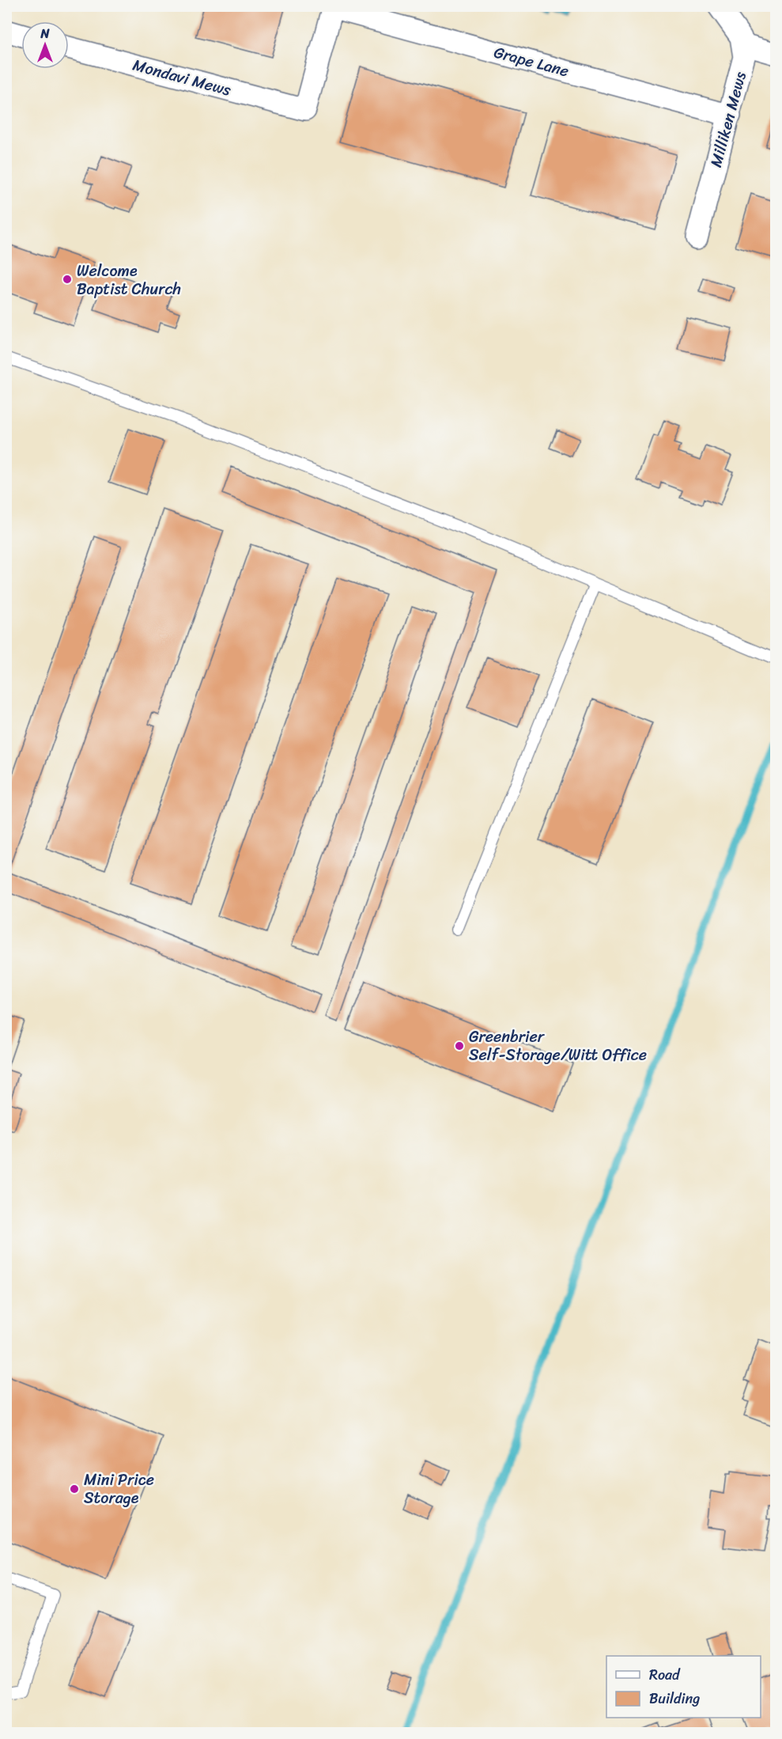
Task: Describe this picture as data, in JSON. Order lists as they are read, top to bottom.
{
  "streets": {
    "street": ["Grape Lane", "Mondavi Mews", "Milliken Mews"]
  },
  "crossings": [
    ["Grape Lane", "Mondavi Mews"],
    ["Grape Lane", "Milliken Mews"]
  ],
  "places": ["Welcome Baptist Church", "Greenbrier Self-Storage/Witt Office", "Mini Price Storage"],
  "legend": ["Road", "Building"],
  "north": "top"
}
